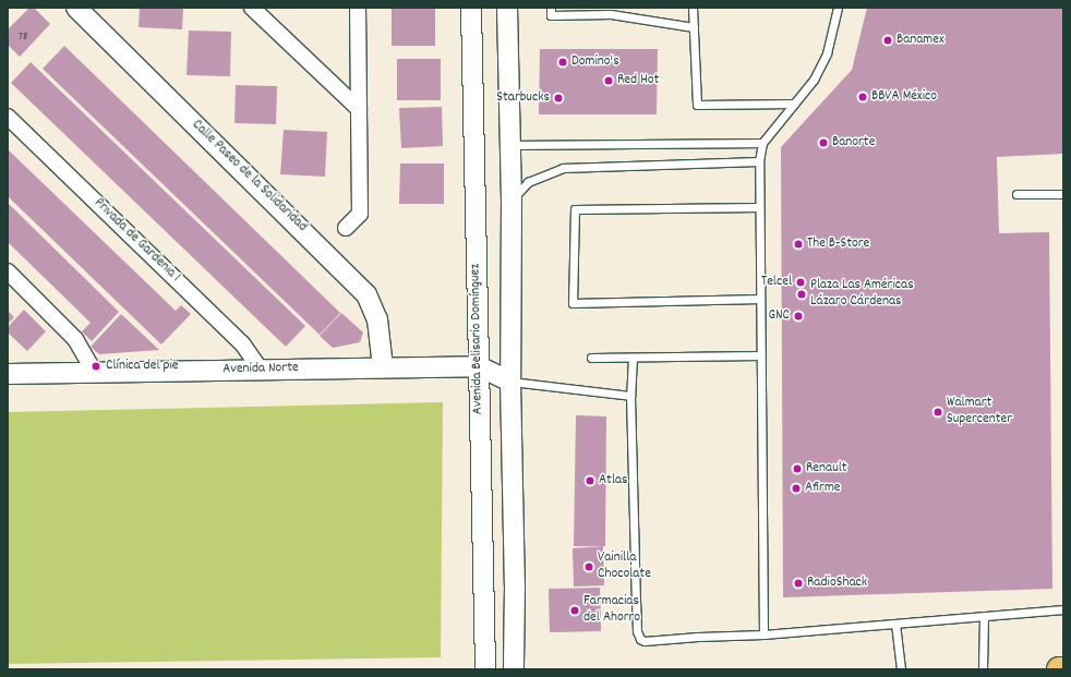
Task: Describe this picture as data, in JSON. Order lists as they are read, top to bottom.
{
  "streets": {
    "street": [
      "Calle Paseo de la Solidaridad",
      "Privada de Gardenia 1",
      "Avenida Belisario Domínguez",
      "Avenida Norte"
    ]
  },
  "crossings": [
    ["Calle Paseo de la Solidaridad", "Avenida Norte"],
    ["Privada de Gardenia 1", "Avenida Norte"],
    ["Avenida Belisario Domínguez", "Avenida Norte"]
  ],
  "places": [
    "Banamex",
    "Domino's",
    "Red Hot",
    "BBVA México",
    "Starbucks",
    "Banorte",
    "The B-Store",
    "Telcel",
    "Plaza Las Américas Lázaro Cárdenas",
    "GNC",
    "Clínica del pie",
    "Walmart Supercenter",
    "Renault",
    "Atlas",
    "Afirme",
    "Vainilla Chocolate",
    "RadioShack",
    "Farmacias del Ahorro"
  ],
  "house_numbers": ["78"]
}
